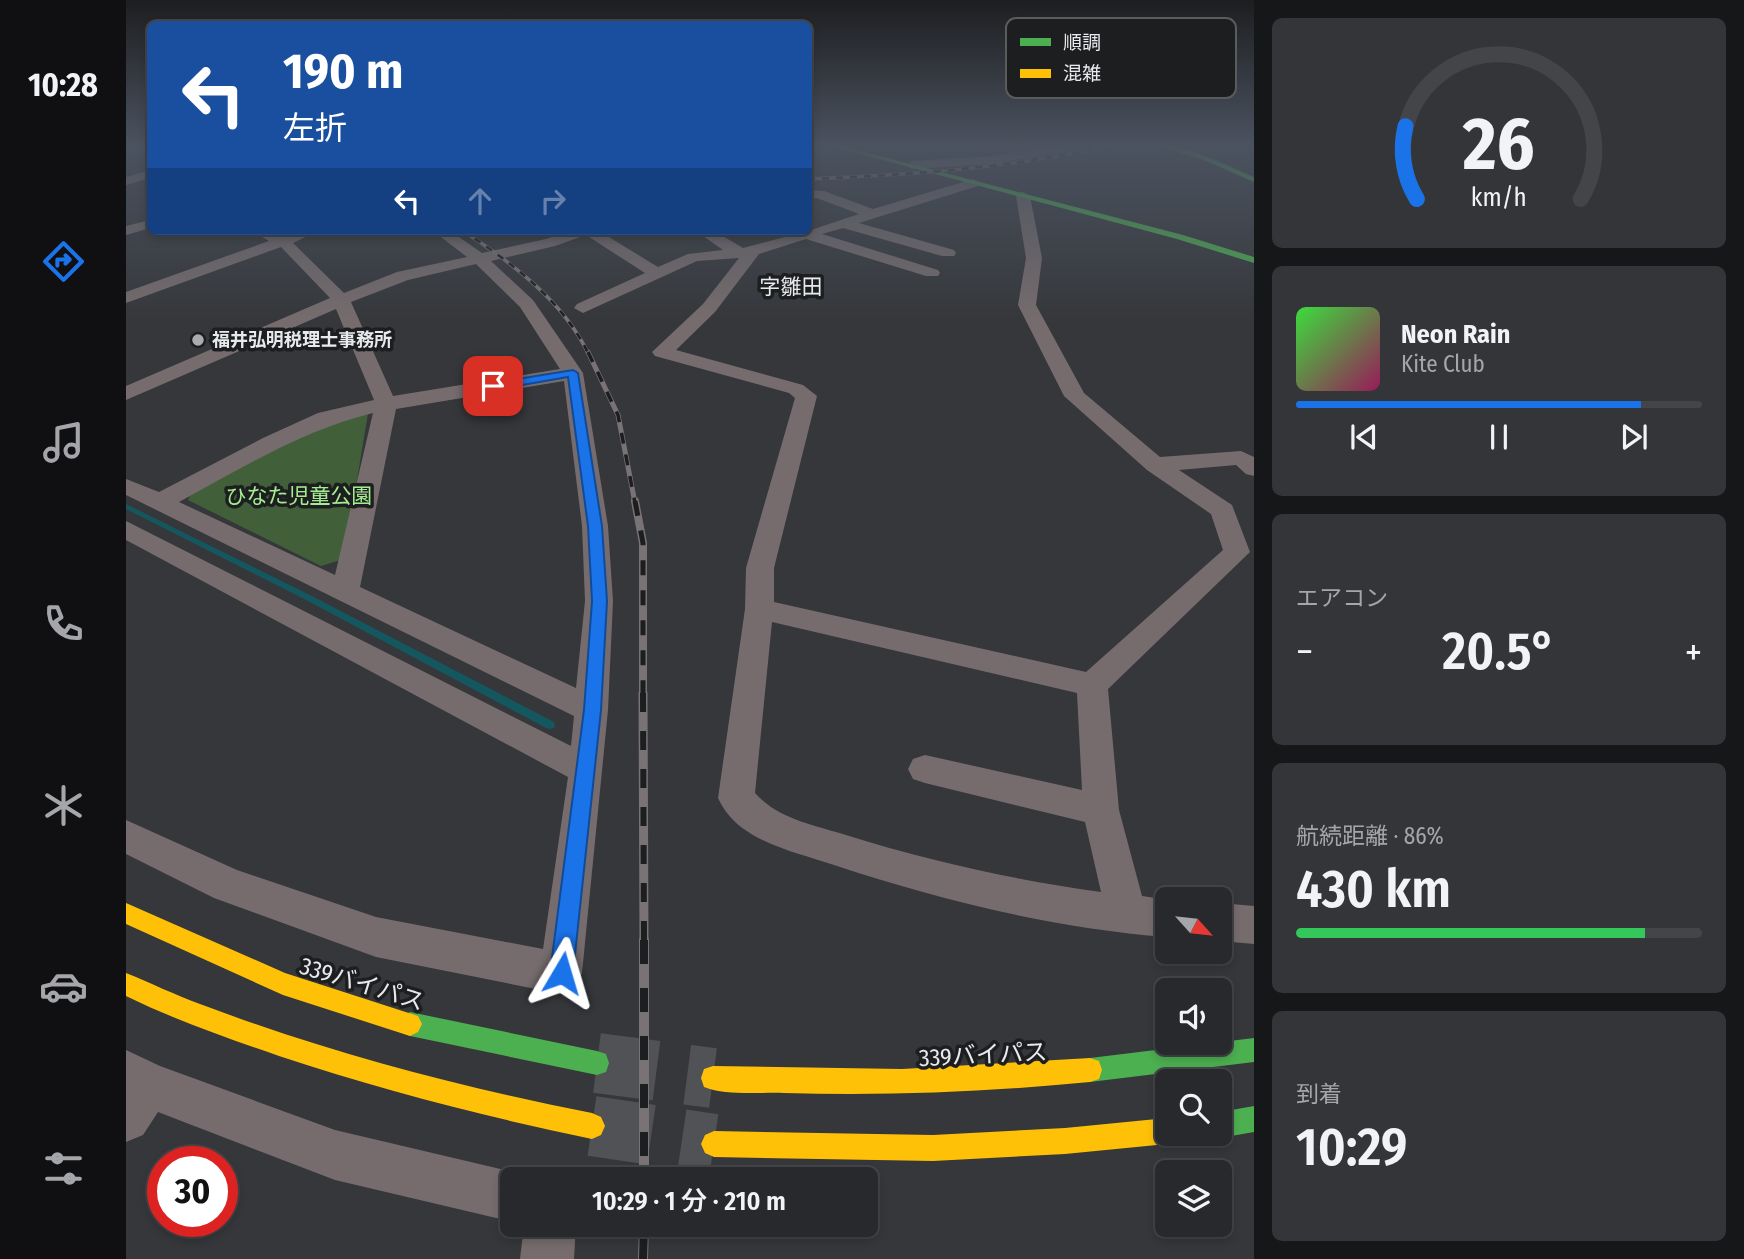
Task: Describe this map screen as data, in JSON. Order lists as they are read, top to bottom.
{
  "streets": {
    "main road": ["339バイパス"]
  },
  "districts": ["字雛田"],
  "parks": ["ひなた児童公園"],
  "places": ["福井弘明税理士事務所"],
  "legend": ["順調", "混雑"],
  "north": "bottom right",
  "page": {
    "tabs": "10:28",
    "turn": ["190 m", "左折"],
    "song": ["Neon Rain", "Kite Club"],
    "tile": [
      "エアコン",
      ["航続距離 · 86%", "430 km"],
      ["到着", "10:29"]
    ],
    "heat": ["−", "20.5°", "+"],
    "limit": "30",
    "trip": "10:29 · 1 分 · 210 m",
    "gauge": ["26", "km/h"]
  }
}
